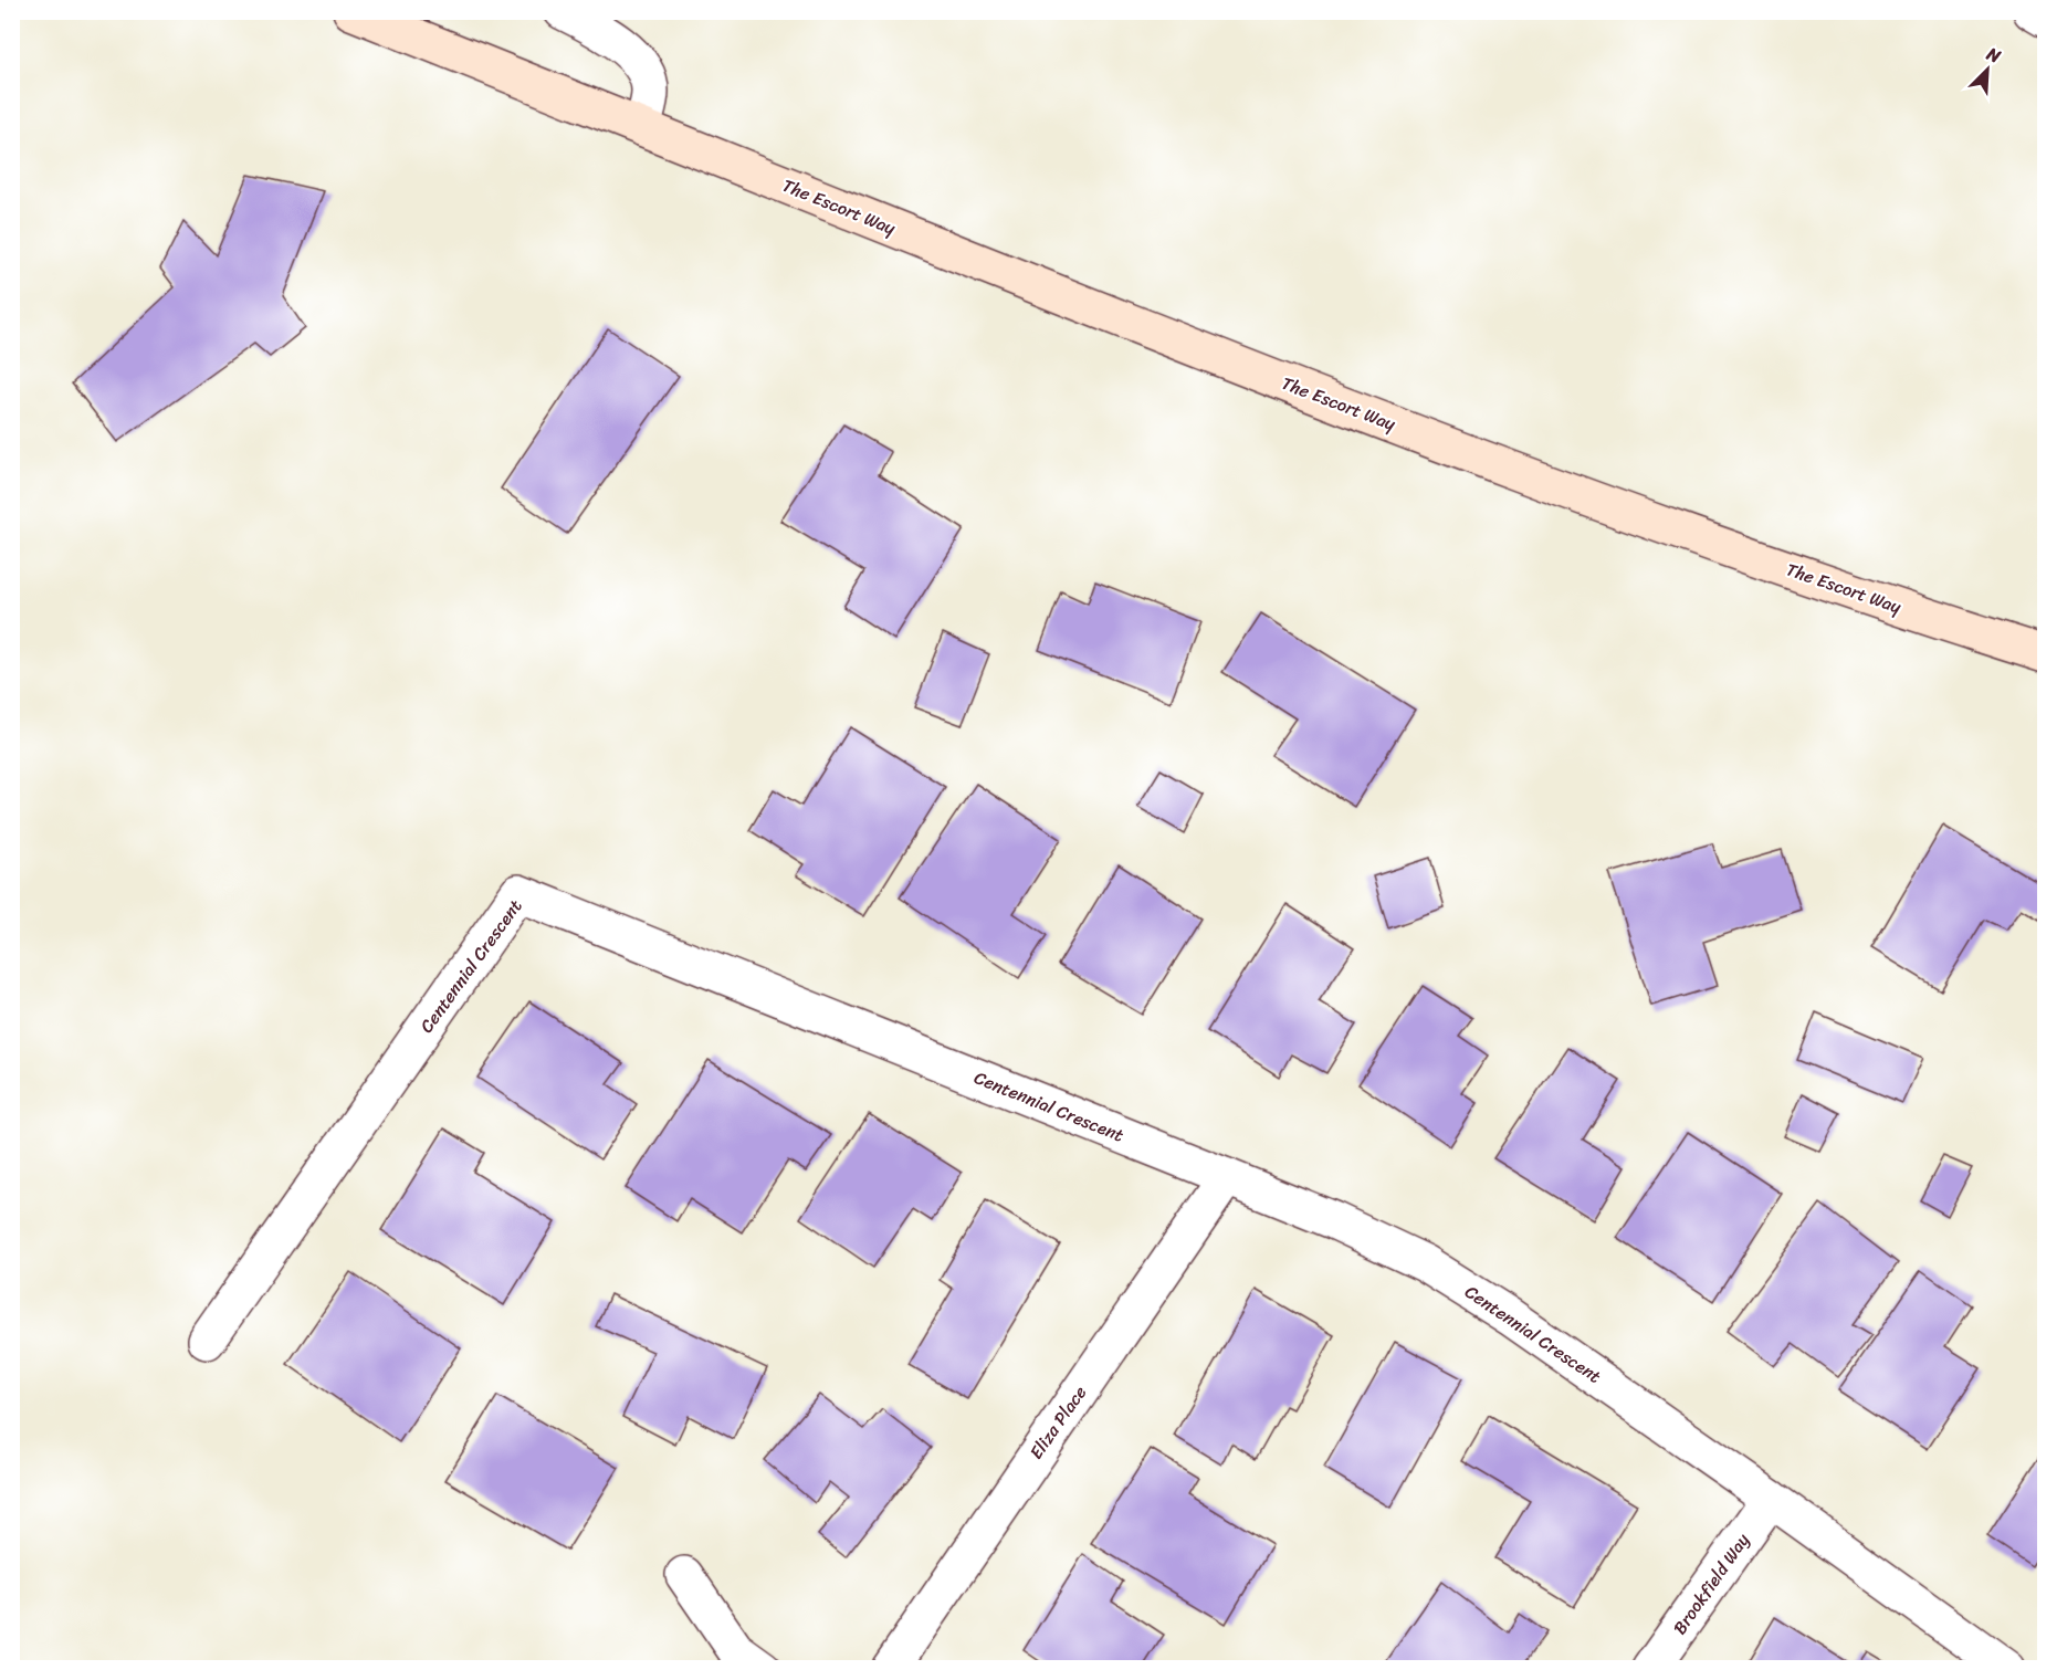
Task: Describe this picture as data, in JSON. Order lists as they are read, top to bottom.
{
  "streets": {
    "main road": ["The Escort Way"],
    "street": ["Centennial Crescent", "Eliza Place", "Brookfield Way"]
  },
  "crossings": [
    ["Centennial Crescent", "Eliza Place"],
    ["Centennial Crescent", "Brookfield Way"]
  ],
  "north": "top right"
}
